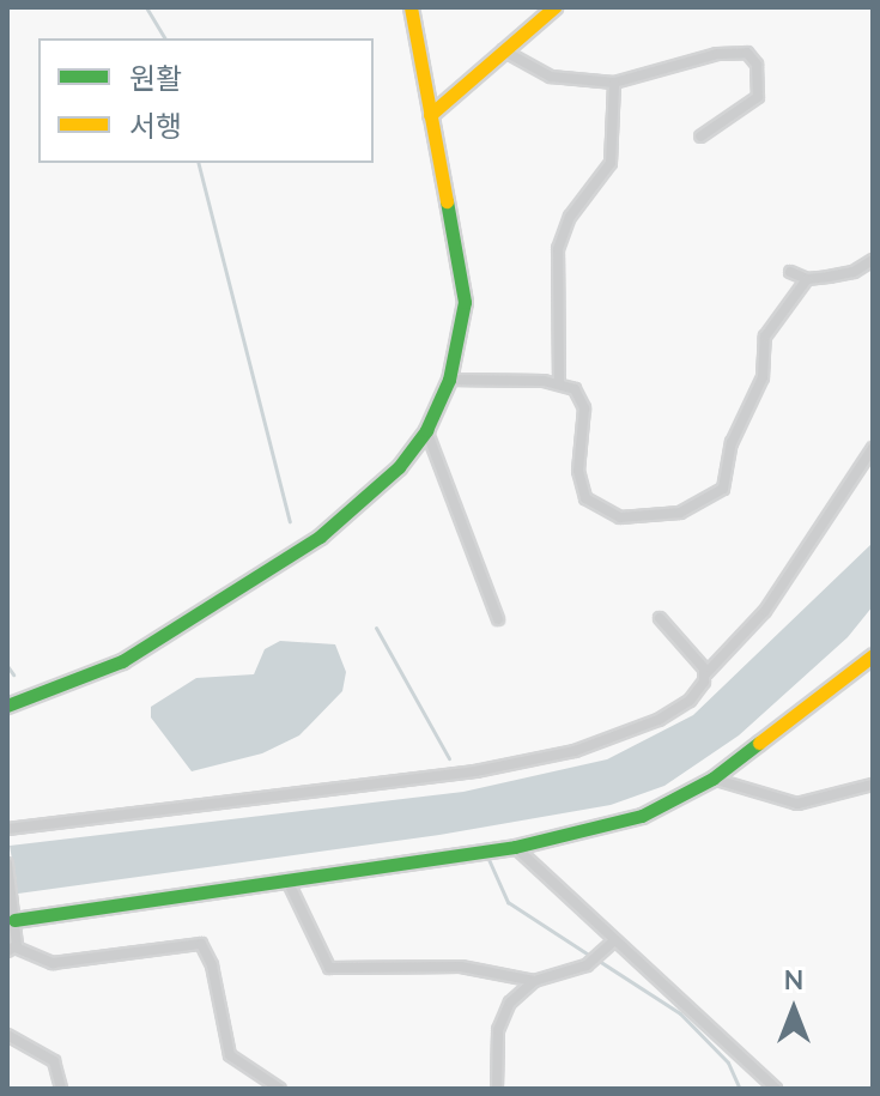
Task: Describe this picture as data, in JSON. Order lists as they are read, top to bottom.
{
  "legend": ["원활", "서행"],
  "north": "top"
}
